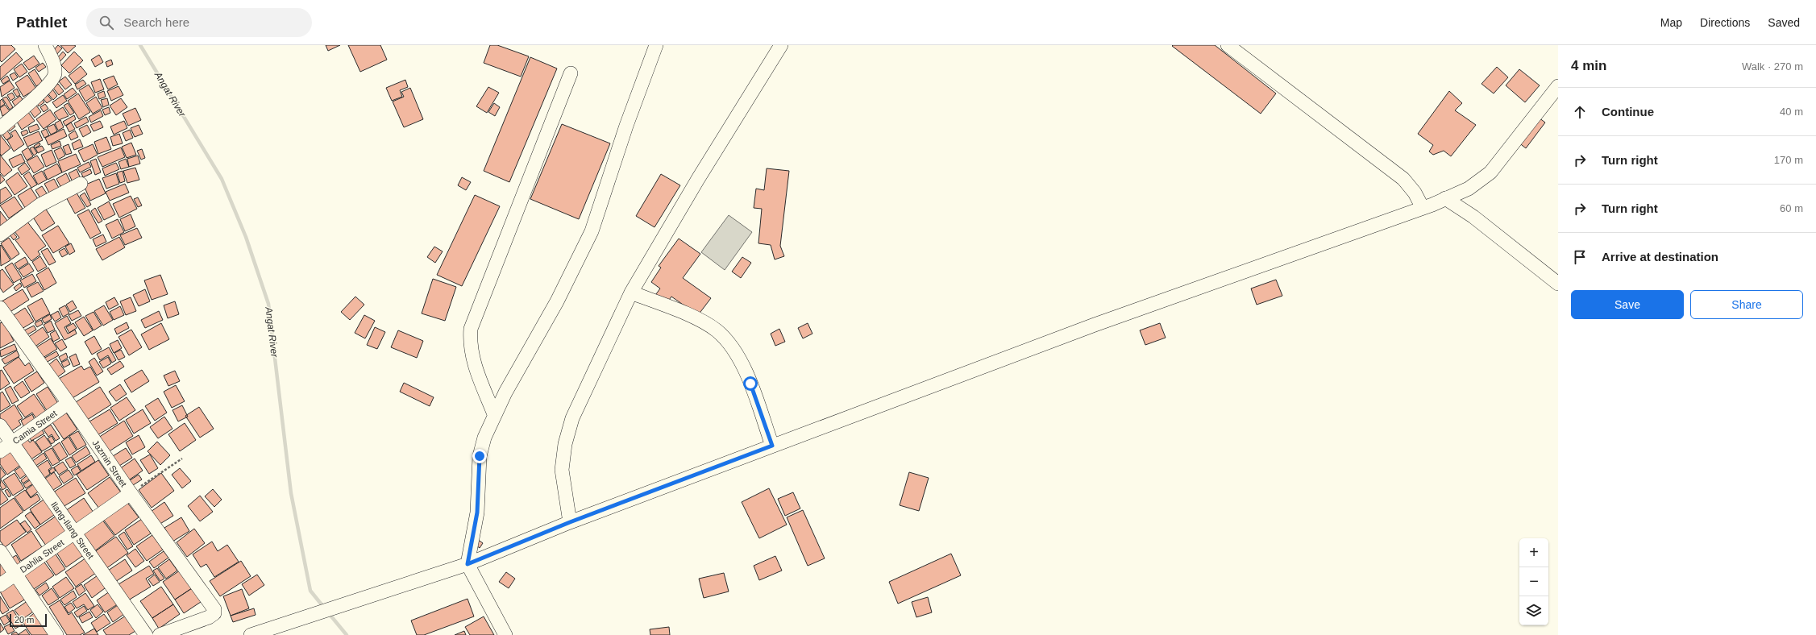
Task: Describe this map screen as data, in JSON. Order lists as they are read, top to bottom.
{
  "streets": {
    "street": [
      "Camia Street",
      "Jazmin Street",
      "Ilang-Ilang Street",
      "Dahlia Street"
    ]
  },
  "crossings": [
    ["Camia Street", "Jazmin Street"],
    ["Camia Street", "Ilang-Ilang Street"],
    ["Jazmin Street", "Dahlia Street"],
    ["Ilang-Ilang Street", "Dahlia Street"]
  ],
  "water": ["Angat River"],
  "scale_bar": "20 m",
  "page": {
    "header": "Pathlet",
    "search": "Search here",
    "nav": ["Map", "Directions", "Saved"],
    "heading": ["4 min", "Walk · 270 m"],
    "list": [
      ["Continue", "40 m"],
      ["Turn right", "170 m"],
      ["Turn right", "60 m"],
      "Arrive at destination"
    ],
    "buttons": ["Save", "Share"],
    "map_buttons": ["+", "−"],
    "scale": "20 m"
  }
}
